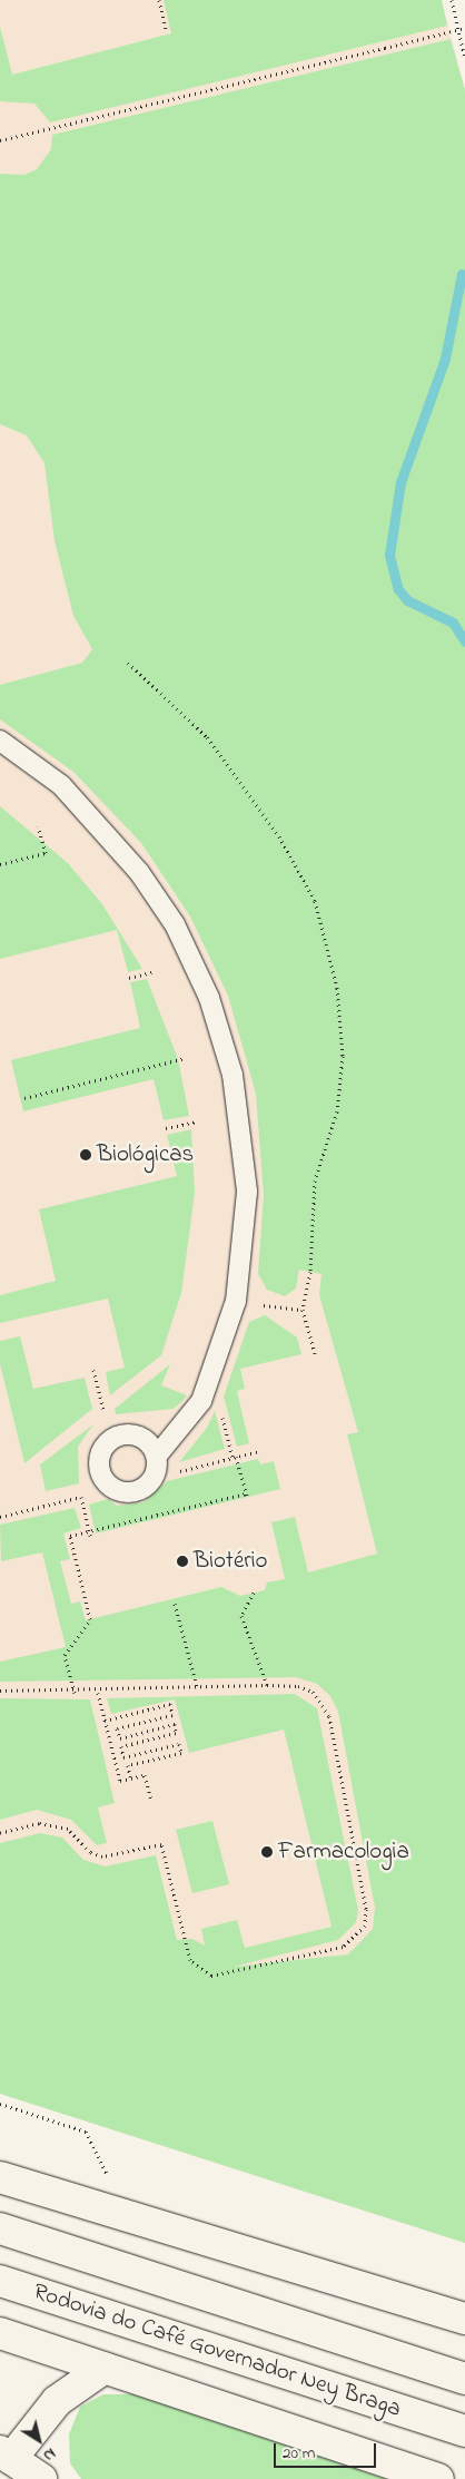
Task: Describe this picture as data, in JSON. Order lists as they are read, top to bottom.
{
  "streets": {
    "main road": ["Rodovia do Café Governador Ney Braga"]
  },
  "places": ["Biológicas", "Biotério", "Farmacologia"],
  "scale_bar": "20 m",
  "north": "bottom right"
}
